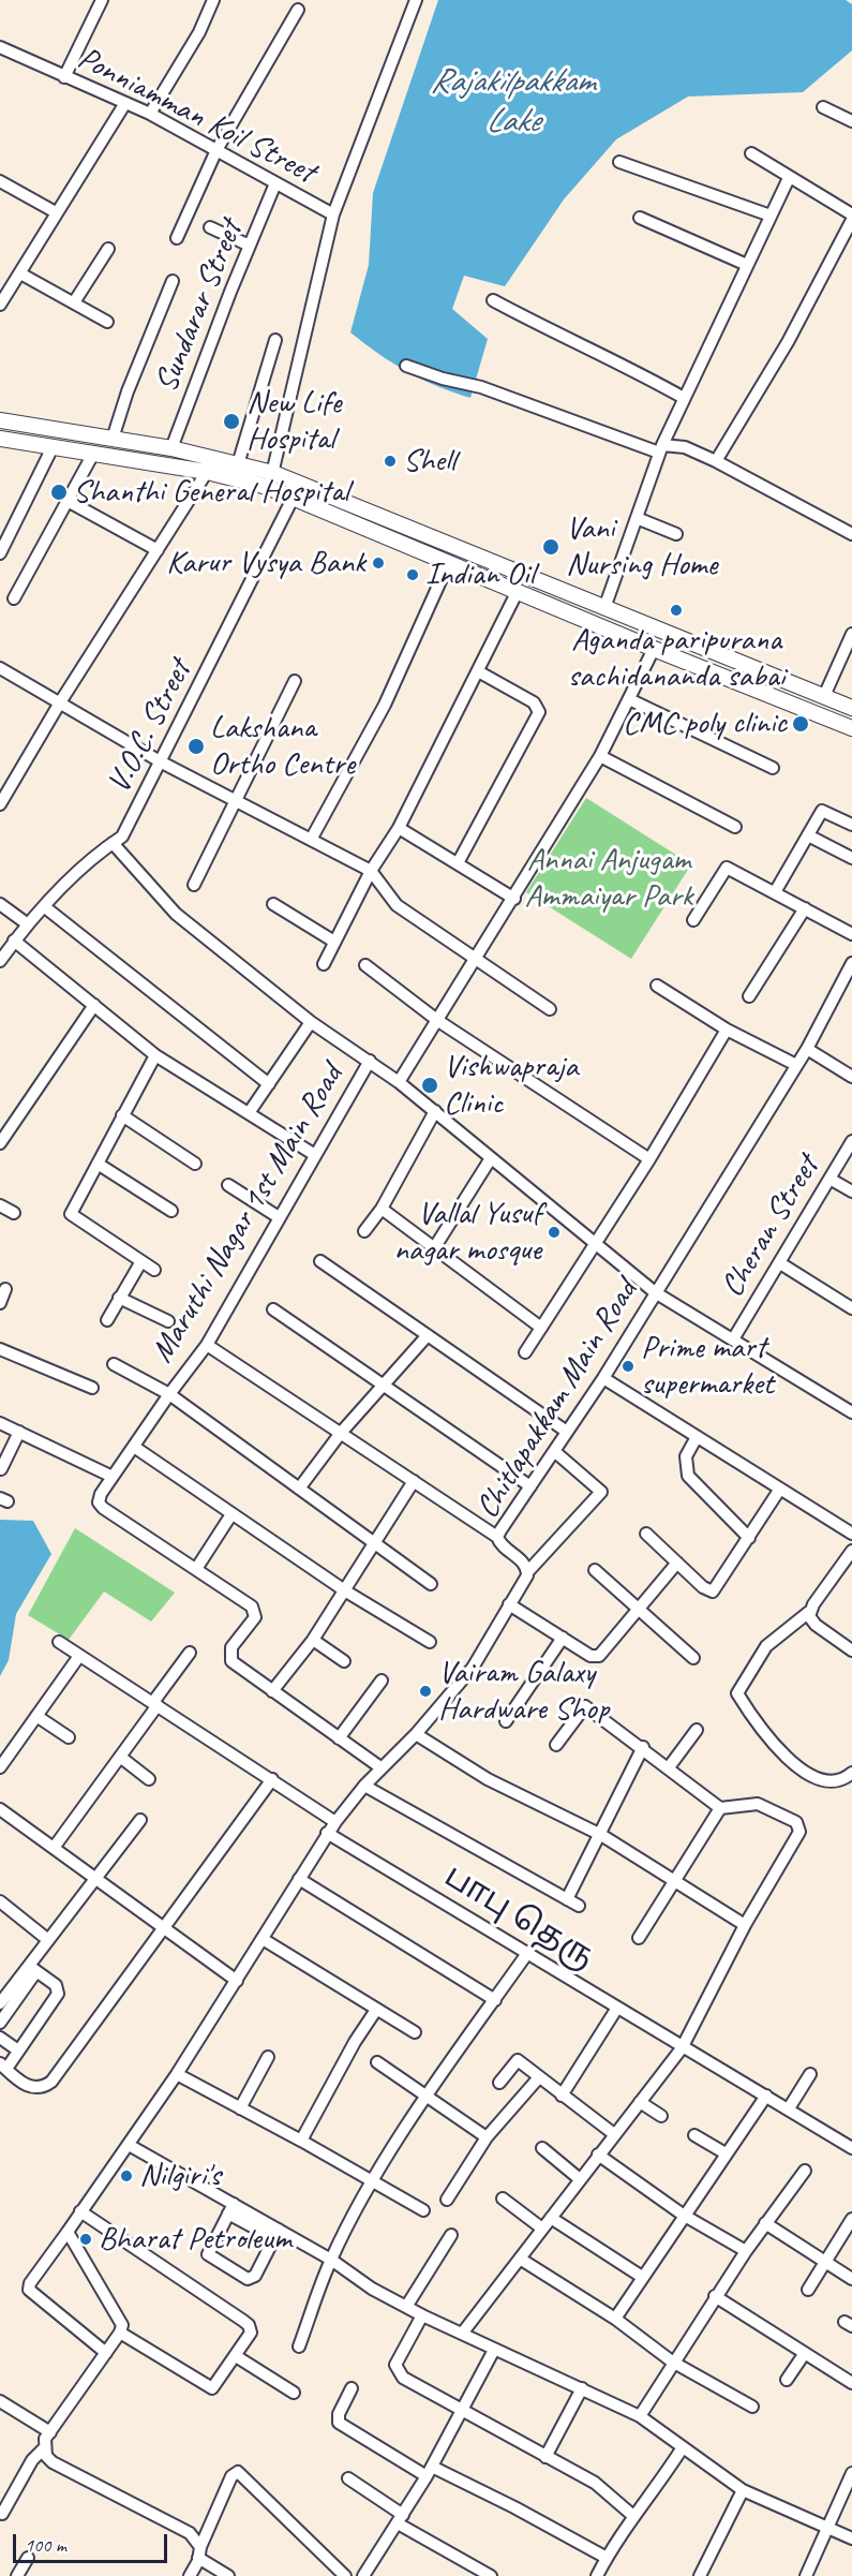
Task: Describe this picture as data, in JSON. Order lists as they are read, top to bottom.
{
  "streets": {
    "street": [
      "Ponniamman Koil Street",
      "Sundarar Street",
      "V.O.C. Street",
      "Maruthi Nagar 1st Main Road",
      "Cheran Street",
      "Chitlapakkam Main Road",
      "பாபு தெரு"
    ]
  },
  "crossings": [
    ["Ponniamman Koil Street", "Sundarar Street"]
  ],
  "water": ["Rajakilpakkam Lake"],
  "parks": ["Annai Anjugam Ammaiyar Park"],
  "places": [
    "New Life Hospital",
    "Shell",
    "Shanthi General Hospital",
    "Vani Nursing Home",
    "Karur Vysya Bank",
    "Indian Oil",
    "Aganda paripurana sachidananda sabai",
    "CMC poly clinic",
    "Lakshana Ortho Centre",
    "Vishwapraja Clinic",
    "Vallal Yusuf nagar mosque",
    "Prime mart supermarket",
    "Vairam Galaxy Hardware Shop",
    "Nilgiri's",
    "Bharat Petroleum"
  ],
  "scale_bar": "100 m"
}
